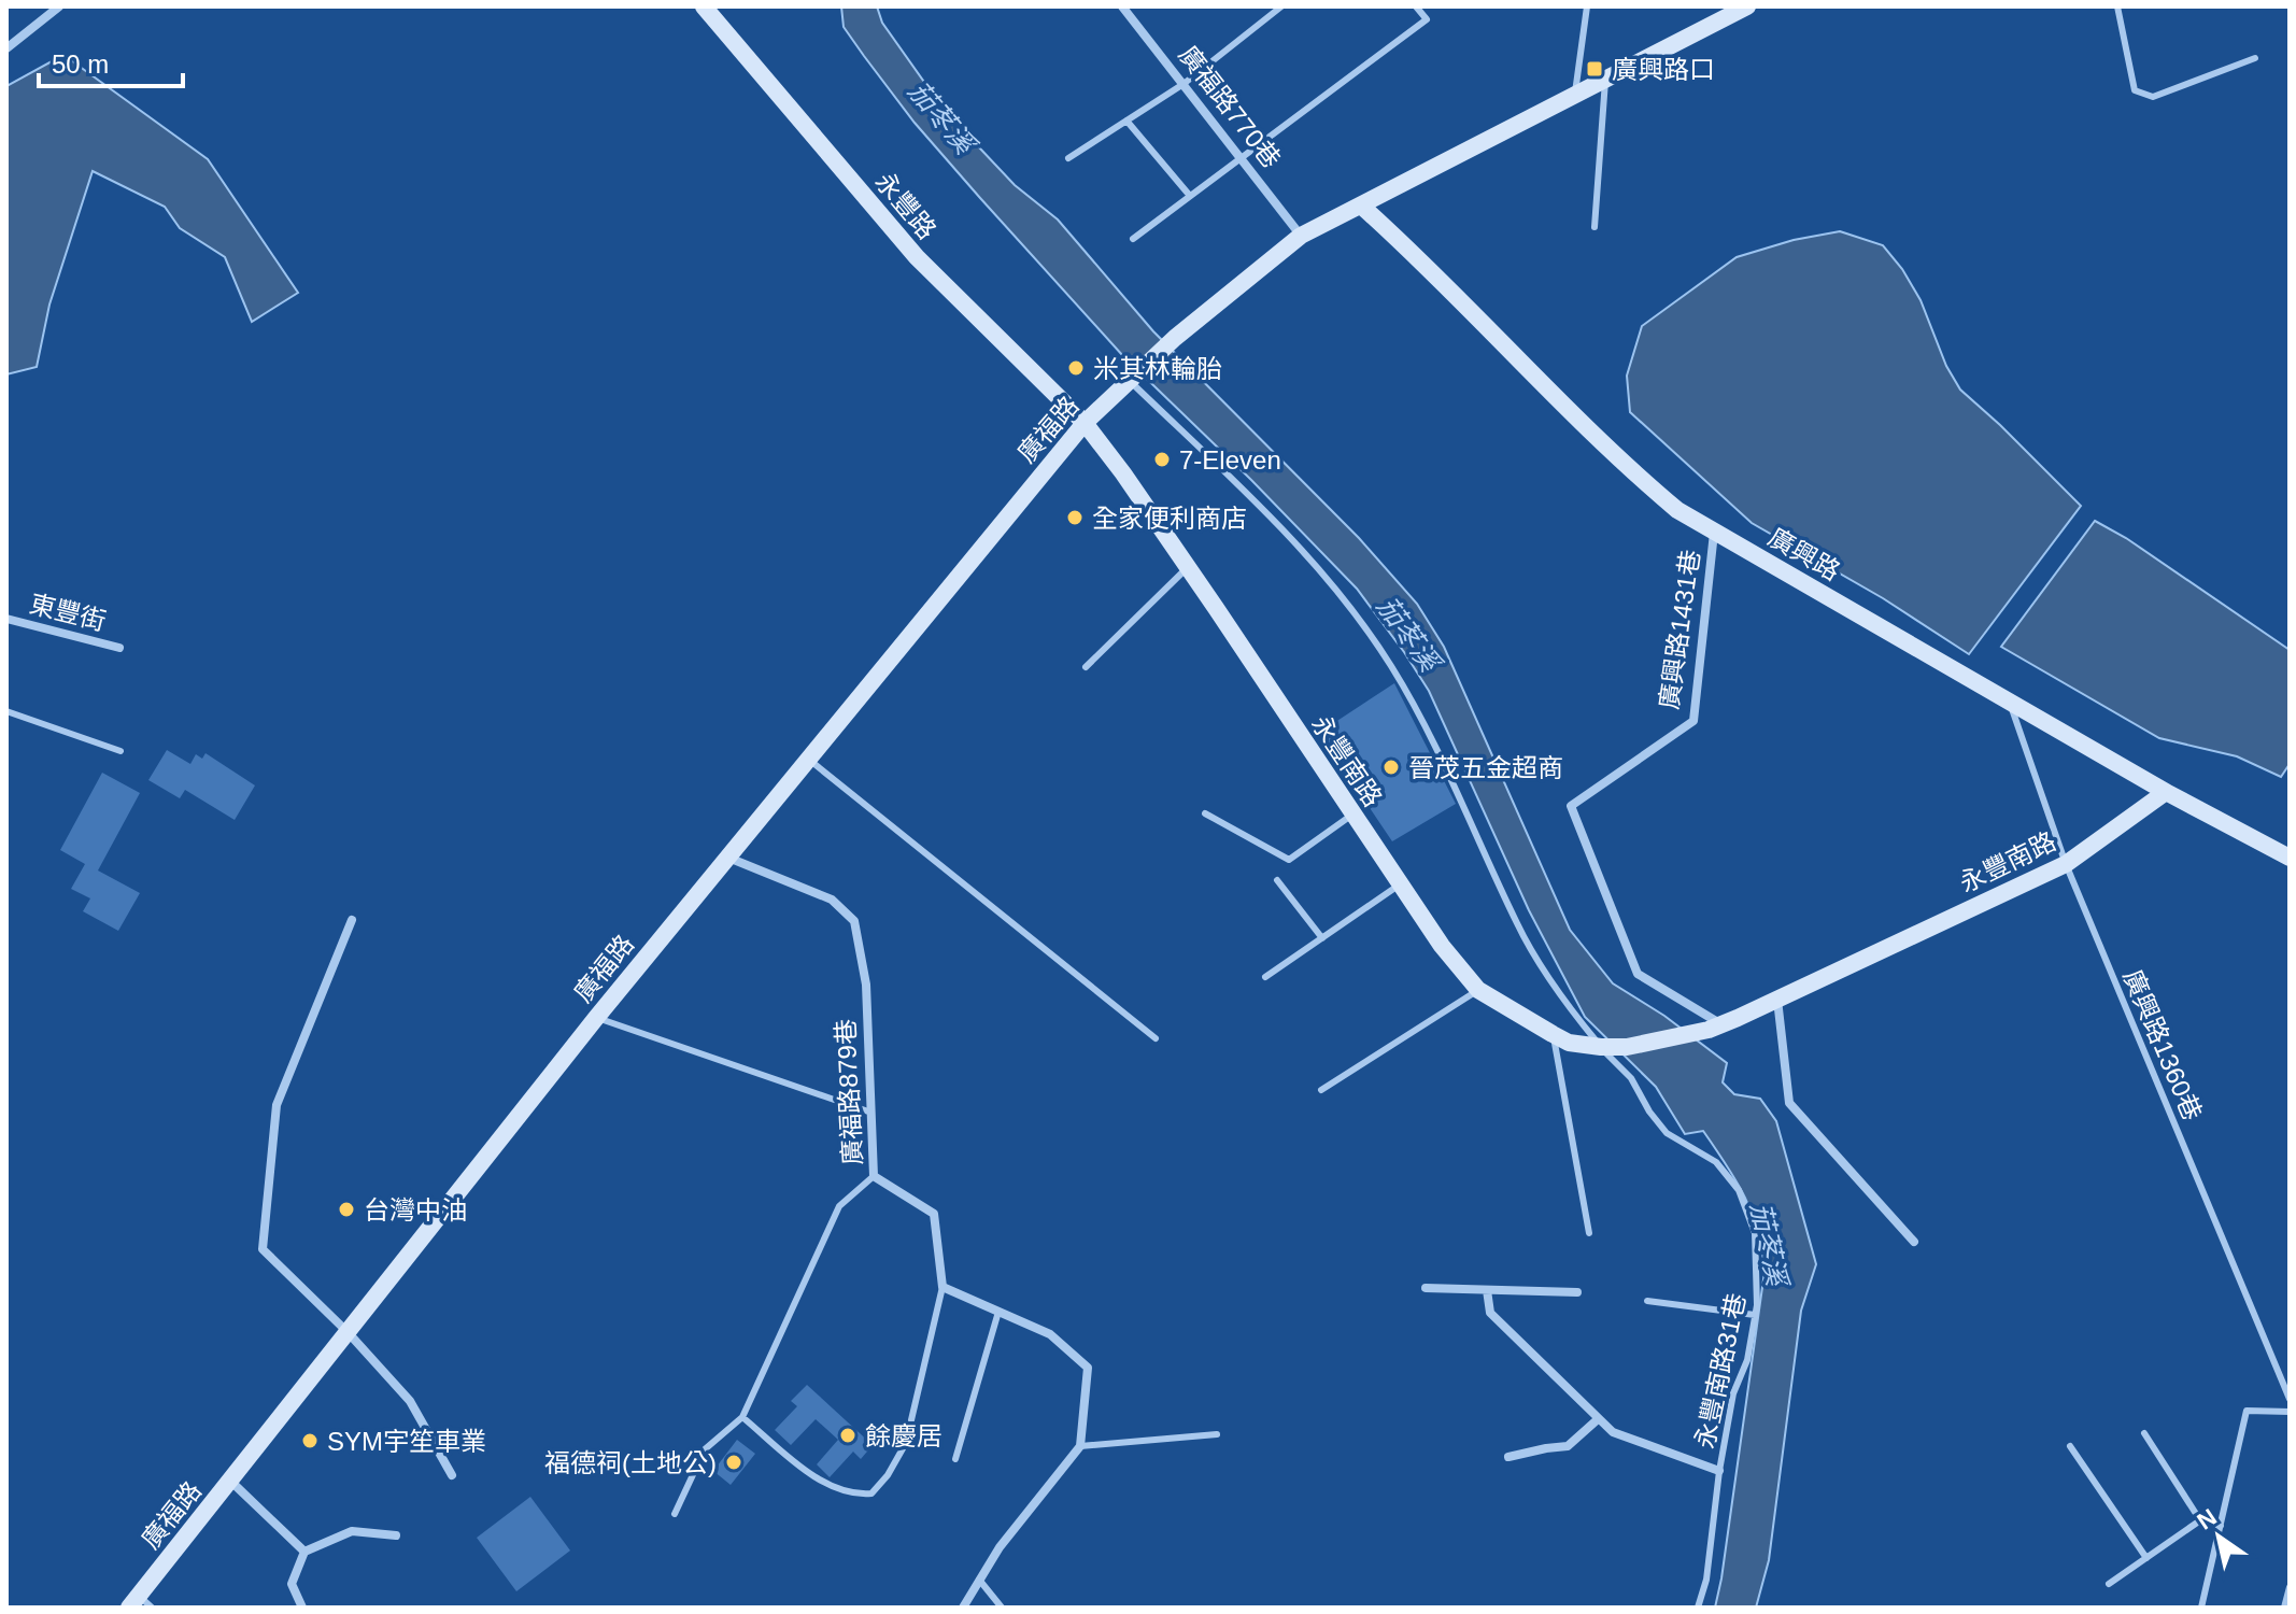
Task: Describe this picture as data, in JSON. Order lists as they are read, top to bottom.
{
  "streets": {
    "street": [
      "廣福路770巷",
      "永豐路",
      "廣福路",
      "廣興路",
      "東豐街",
      "廣興路1431巷",
      "永豐南路",
      "廣福路879巷"
    ],
    "lane": ["廣興路1360巷", "永豐南路31巷"]
  },
  "crossings": [
    ["廣福路770巷", "廣福路"],
    ["永豐路", "廣福路"],
    ["永豐路", "永豐南路"],
    ["廣福路", "永豐南路"],
    ["廣福路", "廣福路879巷"],
    ["廣福路", "永豐南路31巷"],
    ["廣興路", "廣興路1431巷"],
    ["廣興路", "永豐南路"],
    ["廣興路", "廣興路1360巷"],
    ["廣興路1431巷", "永豐南路"],
    ["永豐南路", "廣興路1360巷"],
    ["永豐南路", "永豐南路31巷"]
  ],
  "water": ["茄苳溪"],
  "places": {
    "transit": ["廣興路口"],
    "other": [
      "米其林輪胎",
      "7-Eleven",
      "全家便利商店",
      "晉茂五金超商",
      "台灣中油",
      "餘慶居",
      "SYM宇笙車業",
      "福德祠(土地公)"
    ]
  },
  "scale_bar": "50 m",
  "north": "top left"
}
